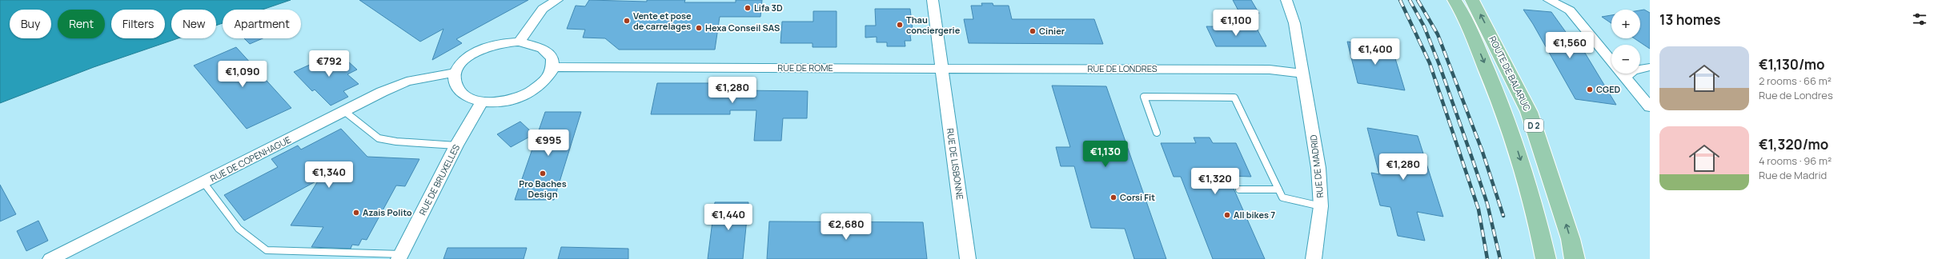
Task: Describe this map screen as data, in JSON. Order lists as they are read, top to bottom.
{
  "streets": {
    "main road": ["ROUTE DE BALARUC", "D 2"],
    "street": [
      "RUE DE ROME",
      "RUE DE LONDRES",
      "RUE DE COPENHAGUE",
      "RUE DE LISBONNE",
      "RUE DE MADRID",
      "RUE DE BRUXELLES"
    ]
  },
  "crossings": [
    ["RUE DE ROME", "RUE DE LONDRES"],
    ["RUE DE ROME", "RUE DE COPENHAGUE"],
    ["RUE DE ROME", "RUE DE LISBONNE"],
    ["RUE DE ROME", "RUE DE BRUXELLES"],
    ["RUE DE LONDRES", "RUE DE LISBONNE"],
    ["RUE DE LONDRES", "RUE DE MADRID"],
    ["RUE DE COPENHAGUE", "RUE DE BRUXELLES"]
  ],
  "places": [
    "Lifa 3D",
    "Vente et pose de carrelages",
    "Thau conciergerie",
    "Hexa Conseil SAS",
    "Cinier",
    "CGED",
    "Pro Baches Design",
    "Corsi Fit",
    "Azais Polito",
    "All bikes 7"
  ],
  "page": {
    "heading": "13 homes",
    "map_buttons": ["+", "−"],
    "price": [
      "€1,100",
      "€1,560",
      "€1,400",
      "€792",
      "€1,090",
      "€1,280",
      "€995",
      "€1,130",
      "€1,280",
      "€1,340",
      "€1,320",
      "€1,440",
      "€2,680"
    ],
    "chip": [
      "Buy",
      "Rent",
      "Filters",
      "New",
      "Apartment"
    ],
    "list": [
      {
        "name": "€1,130/mo",
        "note": "2 rooms · 66 m² · Rue de Londres"
      },
      {
        "name": "€1,320/mo",
        "note": "4 rooms · 96 m² · Rue de Madrid"
      }
    ]
  }
}
